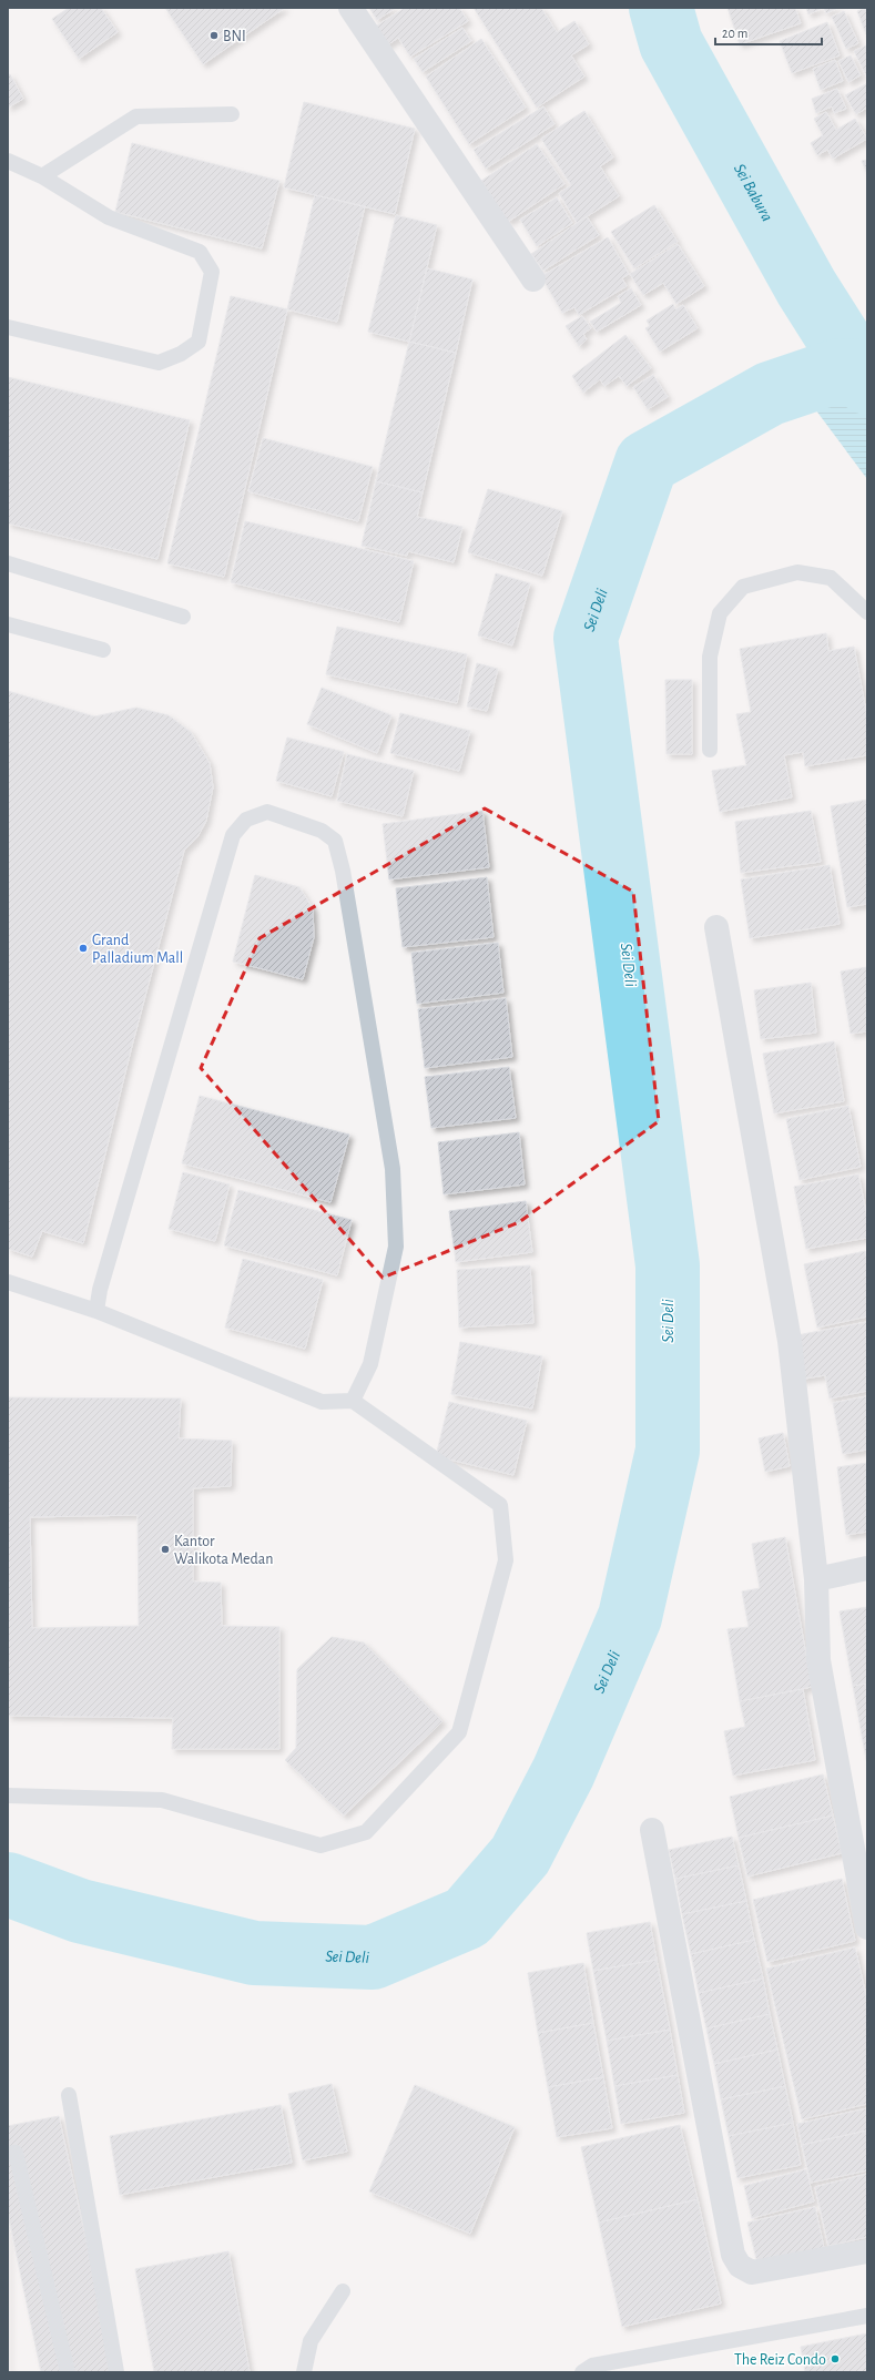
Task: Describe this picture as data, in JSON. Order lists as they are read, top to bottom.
{
  "water": ["Sei Babura", "Sei Deli"],
  "places": [
    "BNI",
    "Grand Palladium Mall",
    "Kantor Walikota Medan",
    "The Reiz Condo"
  ],
  "scale_bar": "20 m"
}
